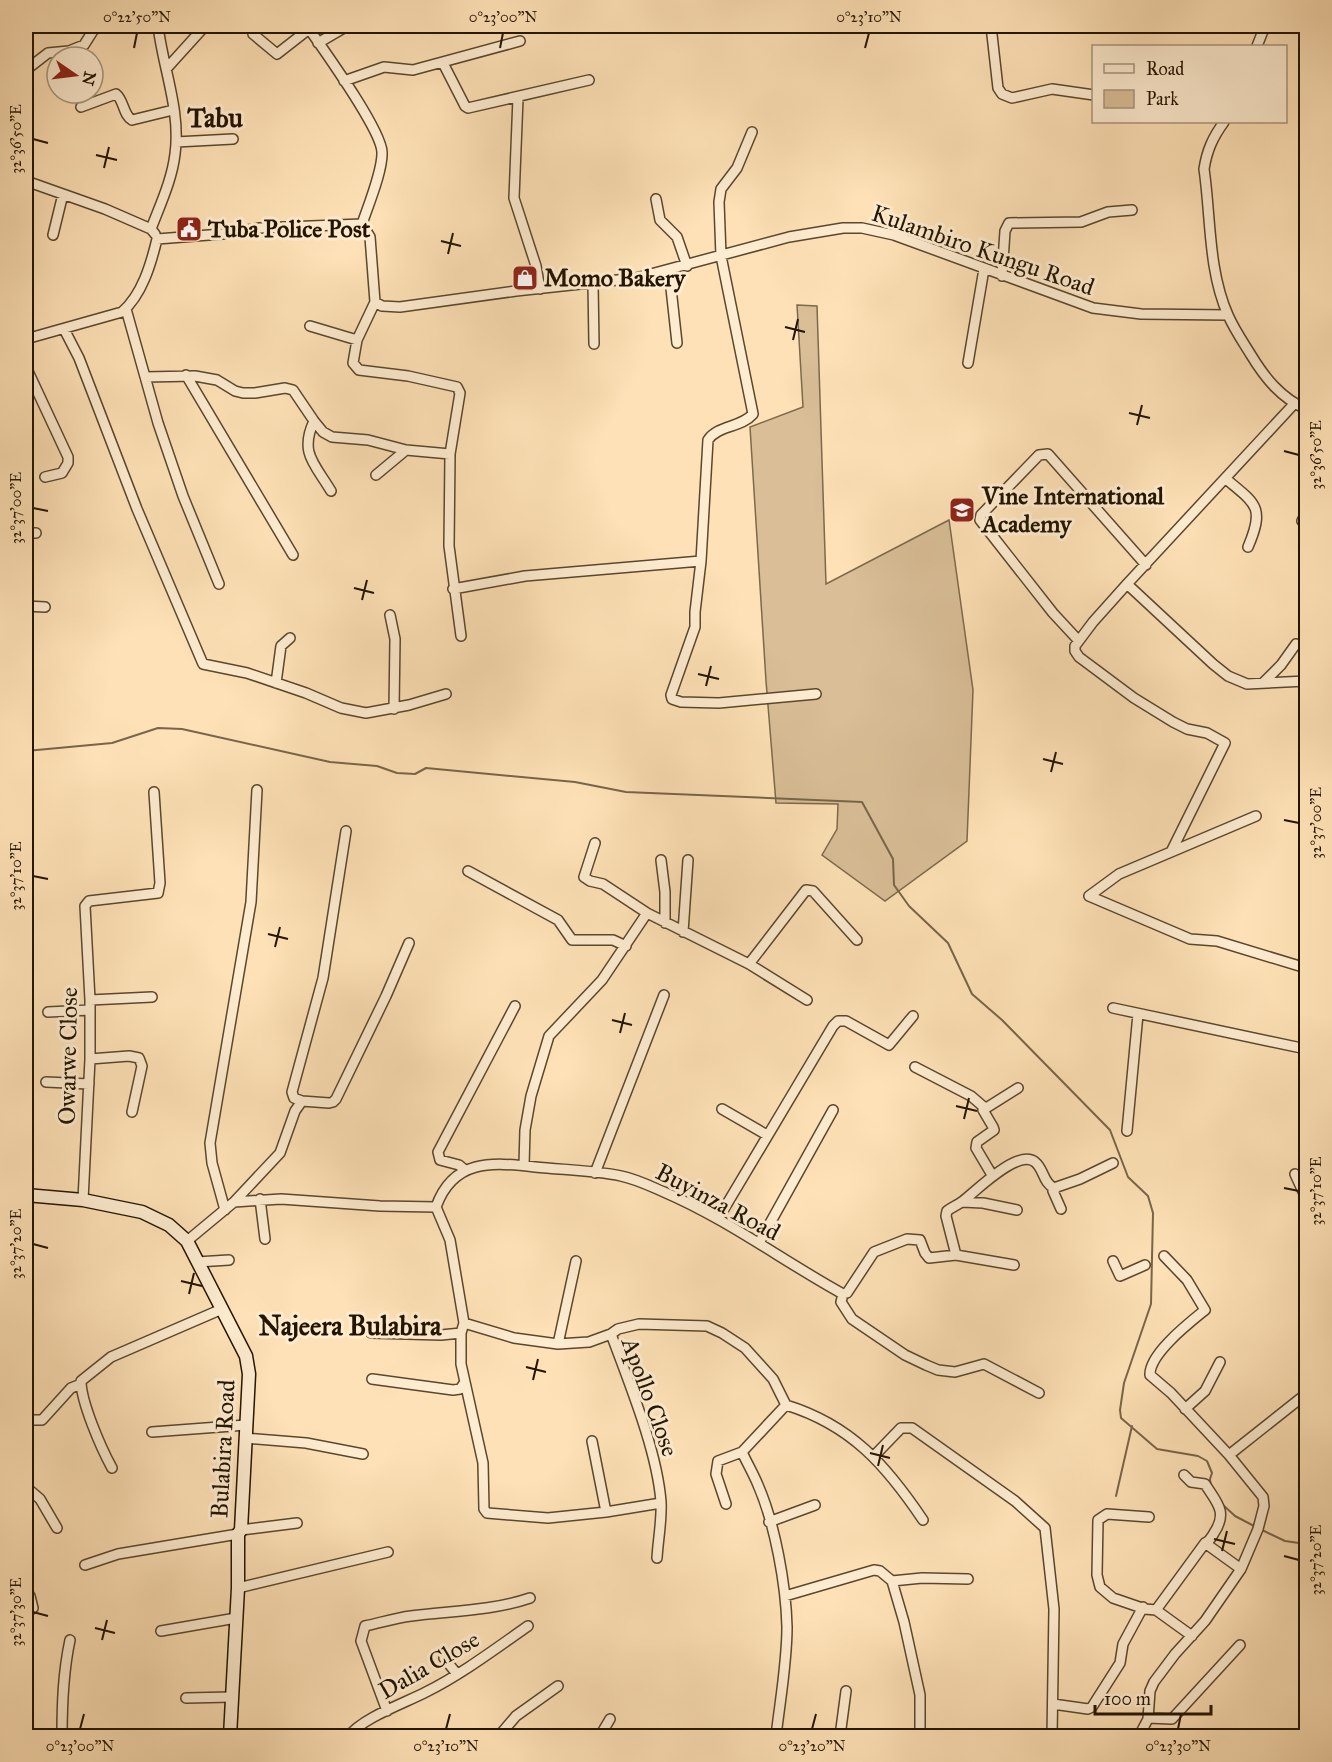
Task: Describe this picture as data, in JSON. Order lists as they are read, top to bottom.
{
  "streets": {
    "street": [
      "Kulambiro Kungu Road",
      "Owarwe Close",
      "Buyinza Road",
      "Apollo Close",
      "Bulabira Road",
      "Dalia Close"
    ]
  },
  "crossings": [
    ["Owarwe Close", "Bulabira Road"]
  ],
  "districts": ["Tabu", "Najeera Bulabira"],
  "places": {
    "public building": ["Tuba Police Post"],
    "shop": ["Momo Bakery"],
    "school or university": ["Vine International Academy"]
  },
  "legend": ["Road", "Park"],
  "scale_bar": "100 m",
  "north": "right",
  "coordinates": [
    "0°22'50\"N",
    "0°23'00\"N",
    "0°23'10\"N",
    "32°36'50\"E",
    "32°37'00\"E",
    "32°37'10\"E",
    "32°37'20\"E",
    "32°37'30\"E",
    "0°23'20\"N",
    "0°23'30\"N"
  ]
}
